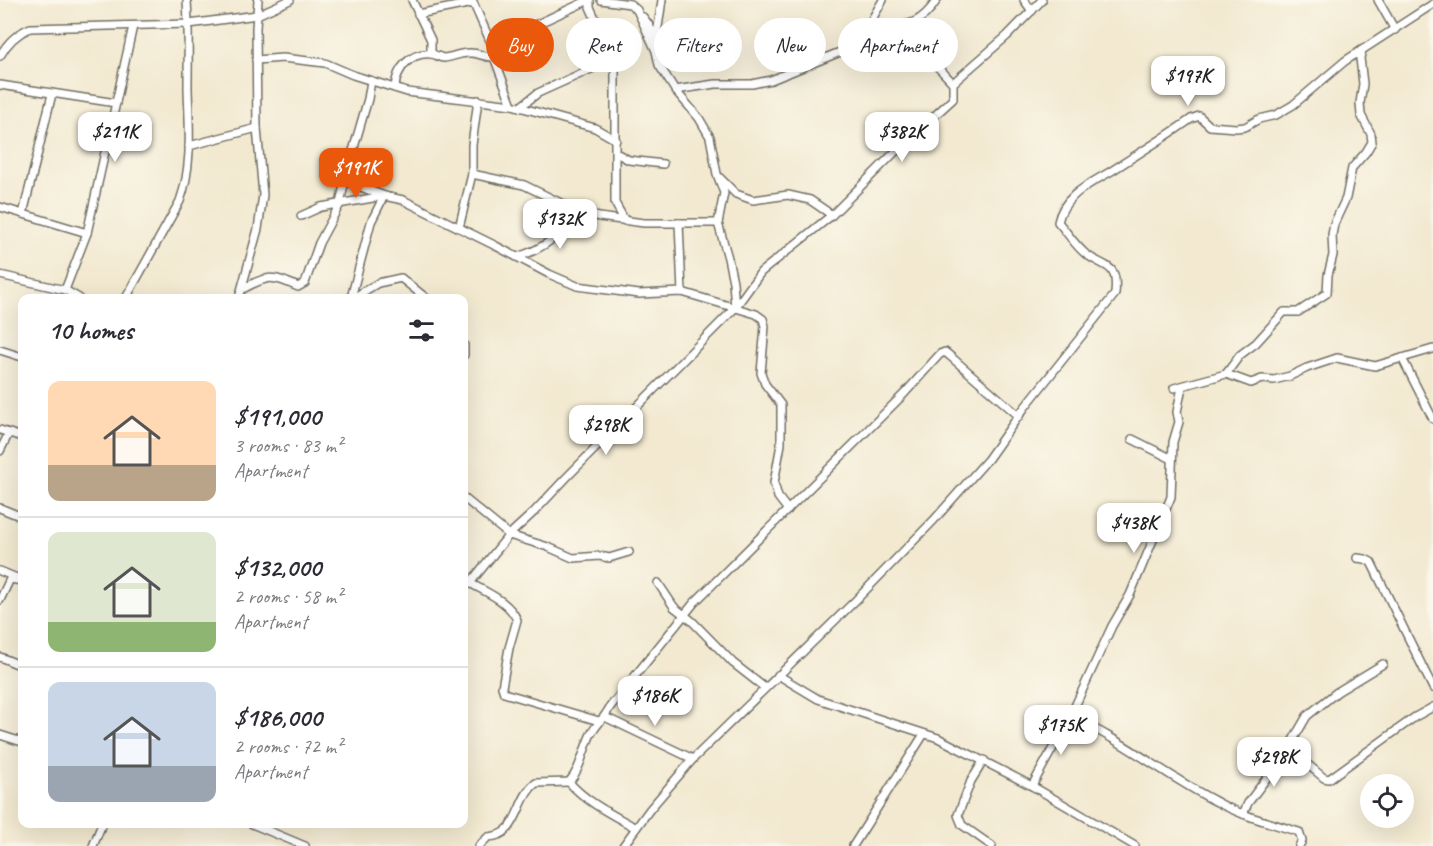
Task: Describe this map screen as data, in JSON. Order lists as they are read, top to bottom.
{
  "page": {
    "chip": [
      "Buy",
      "Rent",
      "Filters",
      "New",
      "Apartment"
    ],
    "price": [
      "$197K",
      "$211K",
      "$382K",
      "$191K",
      "$132K",
      "$298K",
      "$438K",
      "$186K",
      "$175K",
      "$298K"
    ],
    "heading": "10 homes",
    "list": [
      {
        "name": "$191,000",
        "note": "3 rooms · 83 m² · Apartment"
      },
      {
        "name": "$132,000",
        "note": "2 rooms · 58 m² · Apartment"
      },
      {
        "name": "$186,000",
        "note": "2 rooms · 72 m² · Apartment"
      }
    ]
  }
}
